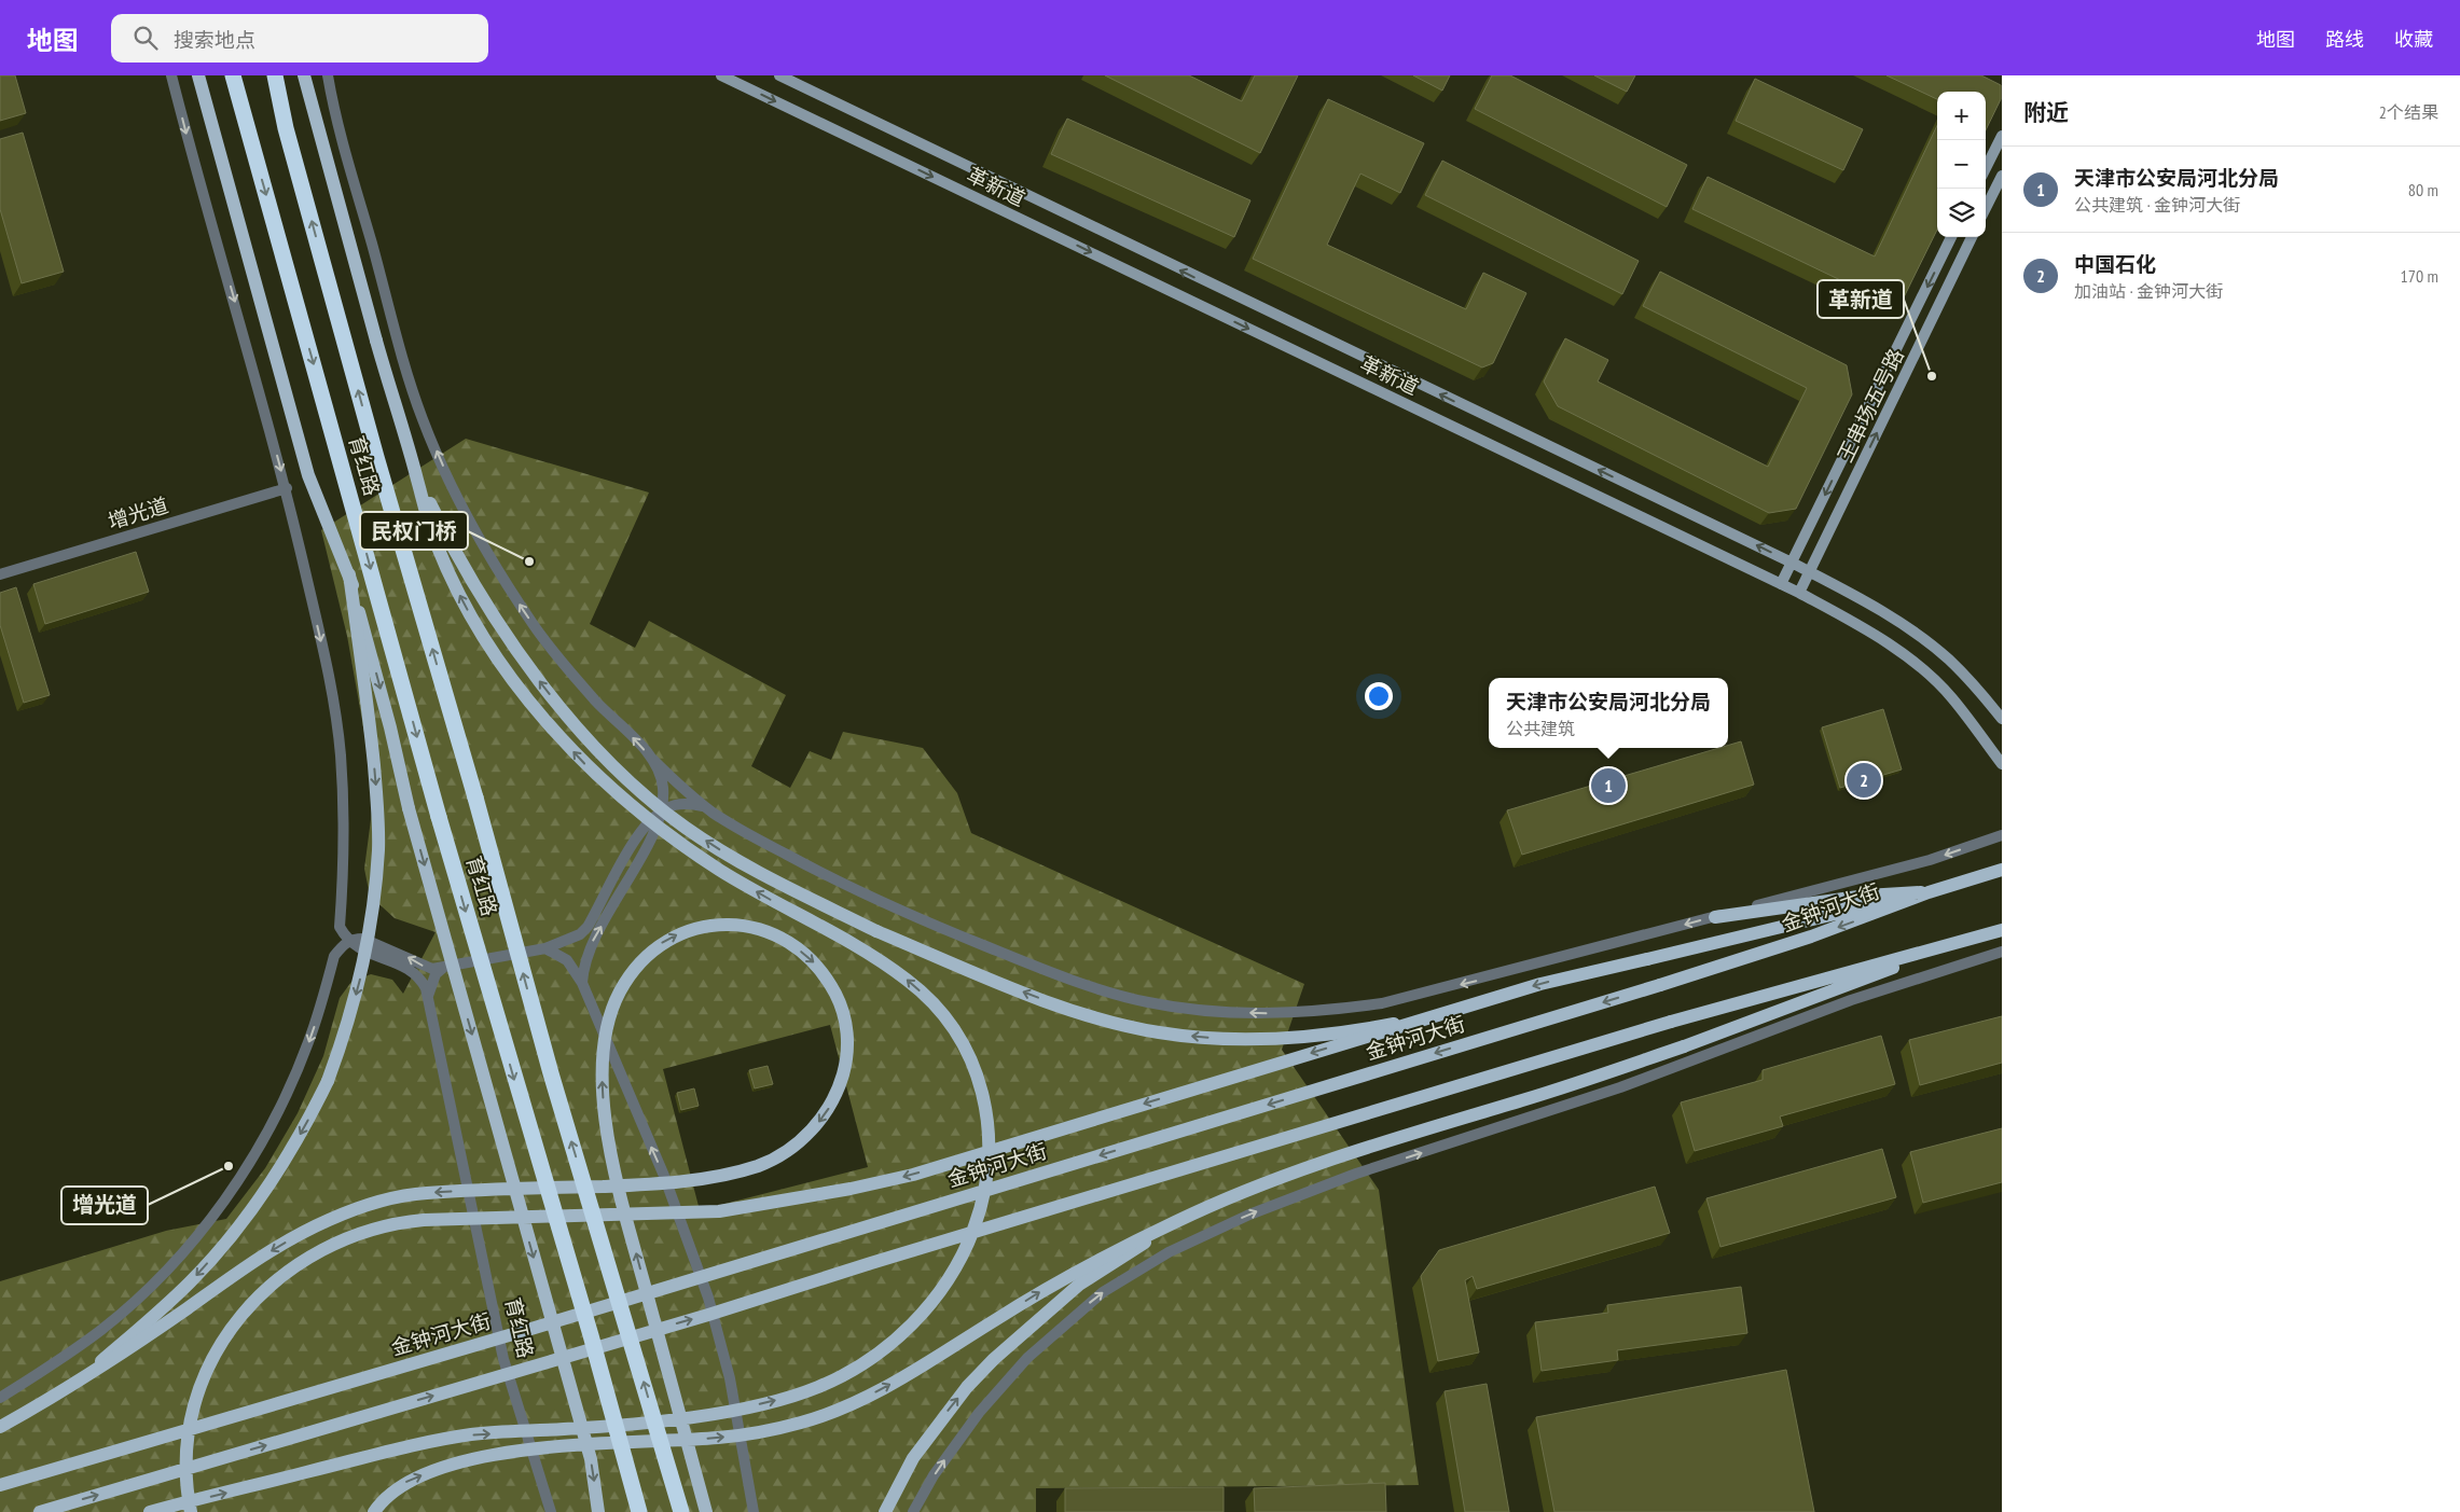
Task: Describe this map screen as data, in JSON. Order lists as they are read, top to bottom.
{
  "streets": {
    "highway": ["育红路"],
    "main road": ["金钟河大街"],
    "street": ["革新道", "王串场五号路", "增光道"]
  },
  "crossings": [
    ["革新道", "王串场五号路"]
  ],
  "one_way": ["金钟河大街"],
  "places": ["革新道", "民权门桥", "增光道"],
  "page": {
    "header": "地图",
    "search": "搜索地点",
    "nav": ["地图", "路线", "收藏"],
    "heading": ["附近", "2个结果"],
    "map_buttons": ["+", "−"],
    "list": [
      {
        "mark": "1",
        "name": "天津市公安局河北分局",
        "note": "公共建筑 · 金钟河大街",
        "value": "80 m"
      },
      {
        "mark": "2",
        "name": "中国石化",
        "note": "加油站 · 金钟河大街",
        "value": "170 m"
      }
    ],
    "popup": ["天津市公安局河北分局", "公共建筑"],
    "pins": ["2", "1"]
  }
}
